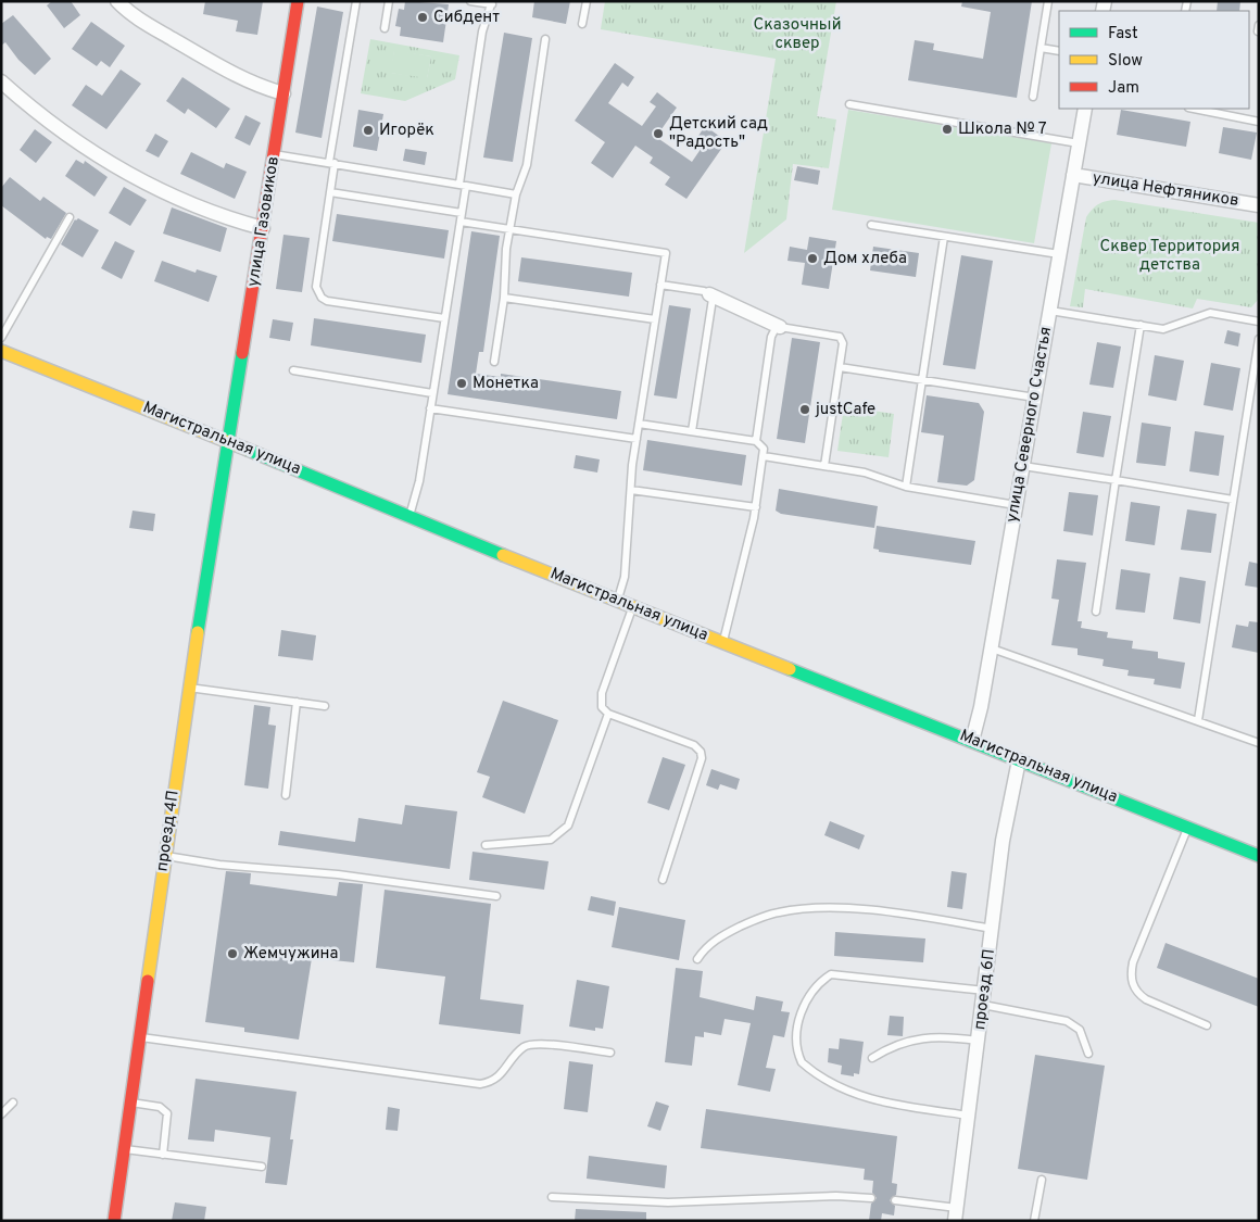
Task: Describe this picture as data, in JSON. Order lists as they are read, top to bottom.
{
  "streets": {
    "main road": ["улица Газовиков", "Магистральная улица", "проезд 4П"],
    "street": ["улица Нефтяников", "улица Северного Счастья", "проезд 6П"]
  },
  "crossings": [
    ["улица Нефтяников", "улица Северного Счастья"],
    ["улица Газовиков", "Магистральная улица"],
    ["улица Газовиков", "проезд 4П"],
    ["улица Северного Счастья", "Магистральная улица"],
    ["Магистральная улица", "проезд 4П"],
    ["Магистральная улица", "проезд 6П"]
  ],
  "parks": ["Сказочный сквер", "Сквер Территория детства"],
  "places": [
    "Сибдент",
    "Школа № 7",
    "Игорёк",
    "Детский сад \"Радость\"",
    "Дом хлеба",
    "Монетка",
    "justCafe",
    "Жемчужина"
  ],
  "legend": ["Fast", "Slow", "Jam"]
}
